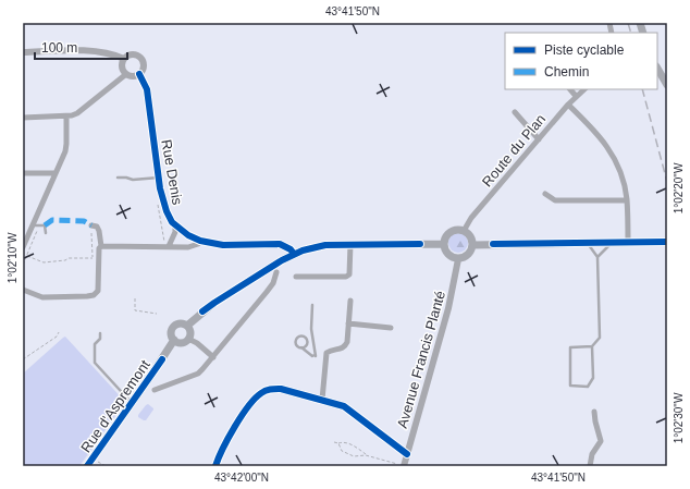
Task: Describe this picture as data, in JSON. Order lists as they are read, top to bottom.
{
  "streets": {
    "main road": ["Rue d'Aspremont"],
    "street": ["Route du Plan", "Rue Denis", "Avenue Francis Planté"]
  },
  "crossings": [
    ["Route du Plan", "Avenue Francis Planté"]
  ],
  "legend": ["Piste cyclable", "Chemin"],
  "scale_bar": "100 m",
  "coordinates": [
    "43°41'50\"N",
    "1°02'20\"W",
    "1°02'10\"W",
    "1°02'30\"W",
    "43°42'00\"N"
  ]
}
